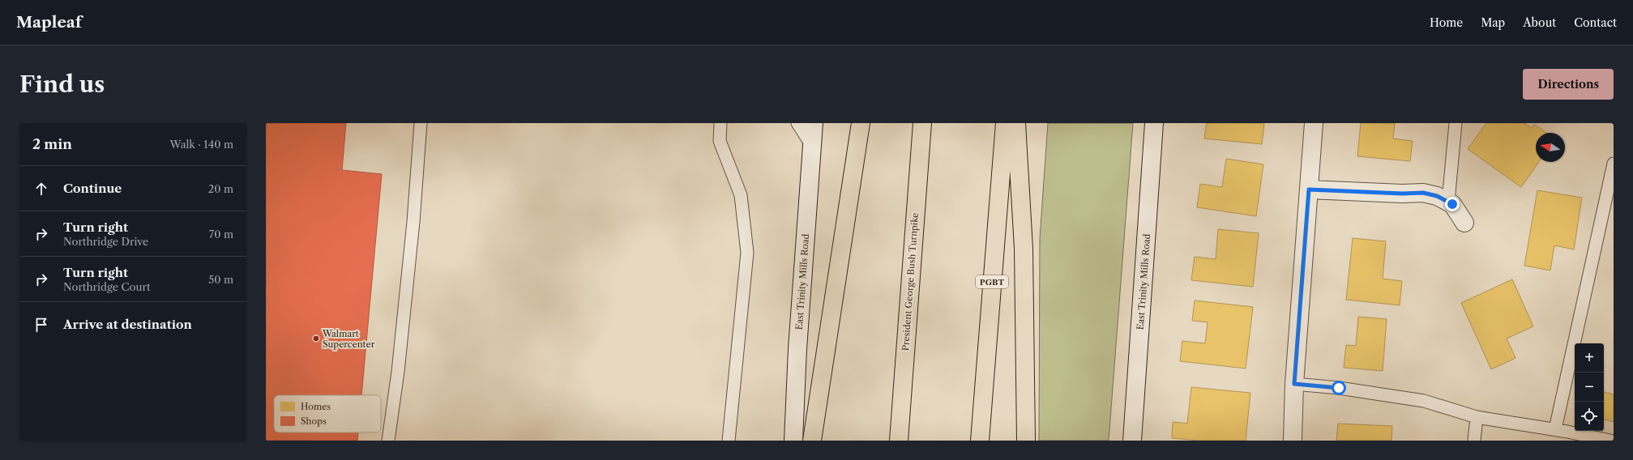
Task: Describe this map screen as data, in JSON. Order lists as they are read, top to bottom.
{
  "streets": {
    "highway": ["President George Bush Turnpike", "PGBT"],
    "main road": ["East Trinity Mills Road"]
  },
  "places": ["Walmart Supercenter"],
  "legend": ["Homes", "Shops"],
  "north": "left",
  "page": {
    "header": "Mapleaf",
    "nav": [
      "Home",
      "Map",
      "About",
      "Contact"
    ],
    "buttons": "Directions",
    "title": "Find us",
    "heading": ["2 min", "Walk · 140 m"],
    "list": [
      ["Continue", "20 m"],
      ["Turn right", "Northridge Drive", "70 m"],
      ["Turn right", "Northridge Court", "50 m"],
      "Arrive at destination"
    ],
    "map_buttons": ["+", "−"]
  }
}
